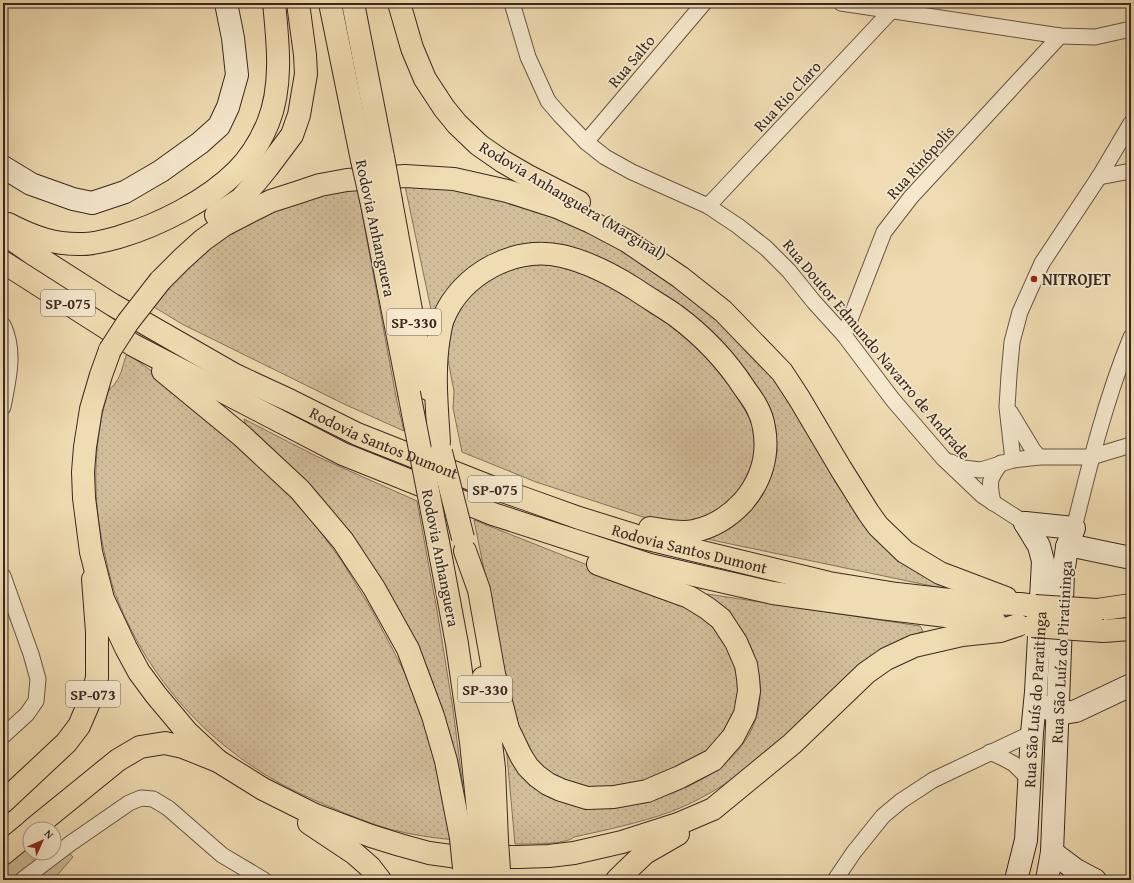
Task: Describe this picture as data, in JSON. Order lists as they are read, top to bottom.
{
  "streets": {
    "main road": [
      "Rodovia Anhanguera (Marginal)",
      "Rodovia Anhanguera",
      "SP-075",
      "SP-330",
      "Rodovia Santos Dumont",
      "SP-073"
    ],
    "street": [
      "Rua Salto",
      "Rua Rio Claro",
      "Rua Rinópolis",
      "Rua Doutor Edmundo Navarro de Andrade",
      "Rua São Luíz do Piratininga",
      "Rua São Luís do Paraitinga"
    ]
  },
  "crossings": [
    ["Rua Salto", "Rua Doutor Edmundo Navarro de Andrade"],
    ["Rua Rio Claro", "Rua Doutor Edmundo Navarro de Andrade"],
    ["Rua Rinópolis", "Rua Doutor Edmundo Navarro de Andrade"],
    ["Rua Doutor Edmundo Navarro de Andrade", "Rua São Luíz do Piratininga"],
    ["Rua Doutor Edmundo Navarro de Andrade", "Rua São Luís do Paraitinga"],
    ["Rua São Luíz do Piratininga", "Rua São Luís do Paraitinga"]
  ],
  "places": ["NITROJET"],
  "north": "top right"
}
